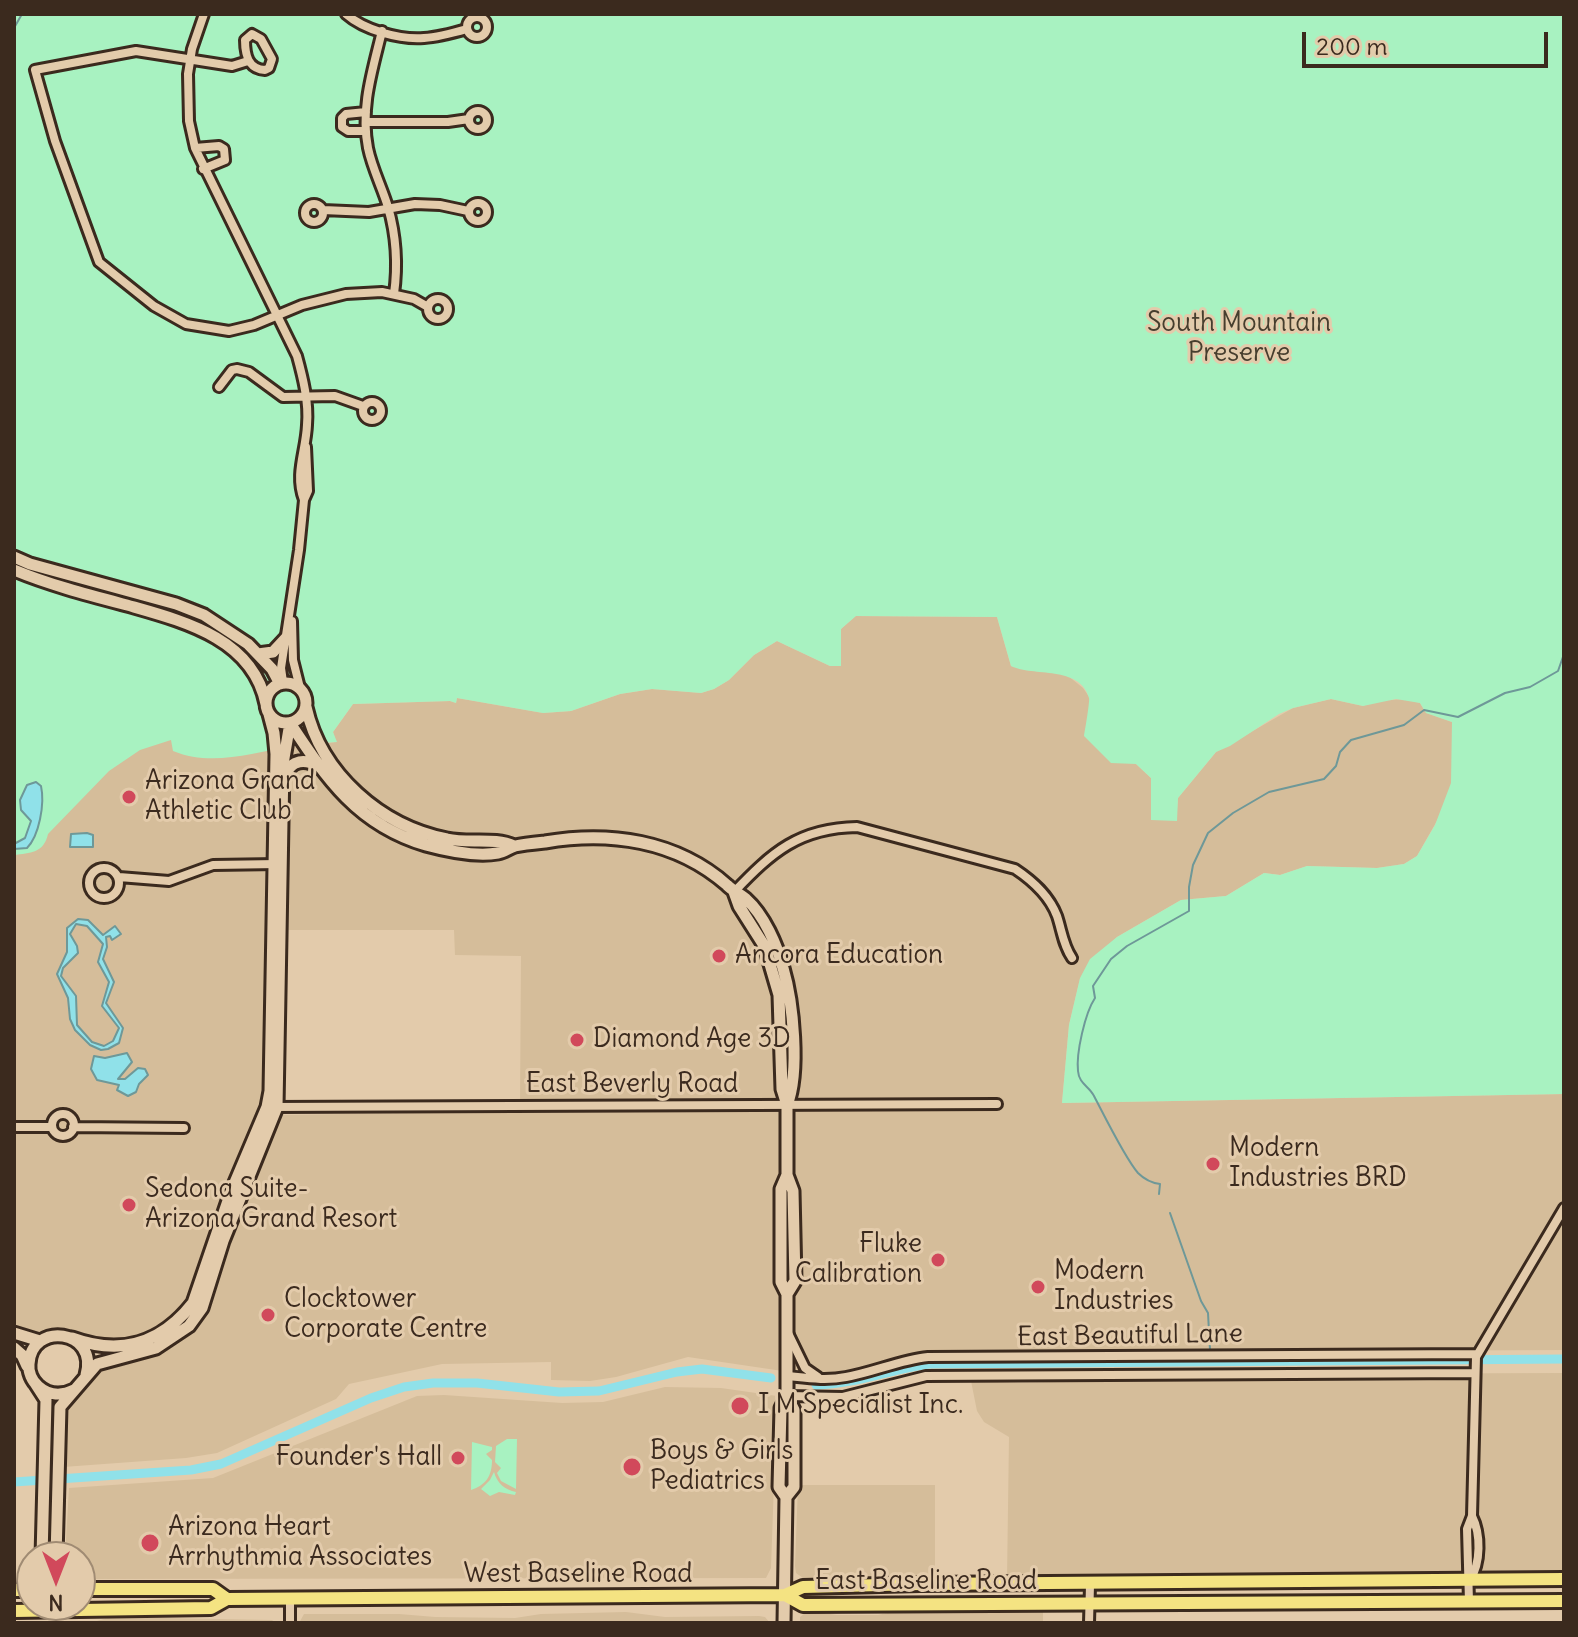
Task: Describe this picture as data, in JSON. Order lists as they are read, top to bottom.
{
  "streets": {
    "main road": ["West Baseline Road", "East Baseline Road"],
    "street": ["East Beverly Road", "East Beautiful Lane"]
  },
  "crossings": [
    ["West Baseline Road", "East Baseline Road"]
  ],
  "parks": ["South Mountain Preserve"],
  "places": [
    "Arizona Grand Athletic Club",
    "Ancora Education",
    "Diamond Age 3D",
    "Modern Industries BRD",
    "Sedona Suite- Arizona Grand Resort",
    "Fluke Calibration",
    "Modern Industries",
    "Clocktower Corporate Centre",
    "I M Specialist Inc.",
    "Founder's Hall",
    "Boys & Girls Pediatrics",
    "Arizona Heart Arrhythmia Associates"
  ],
  "scale_bar": "200 m",
  "north": "bottom"
}
